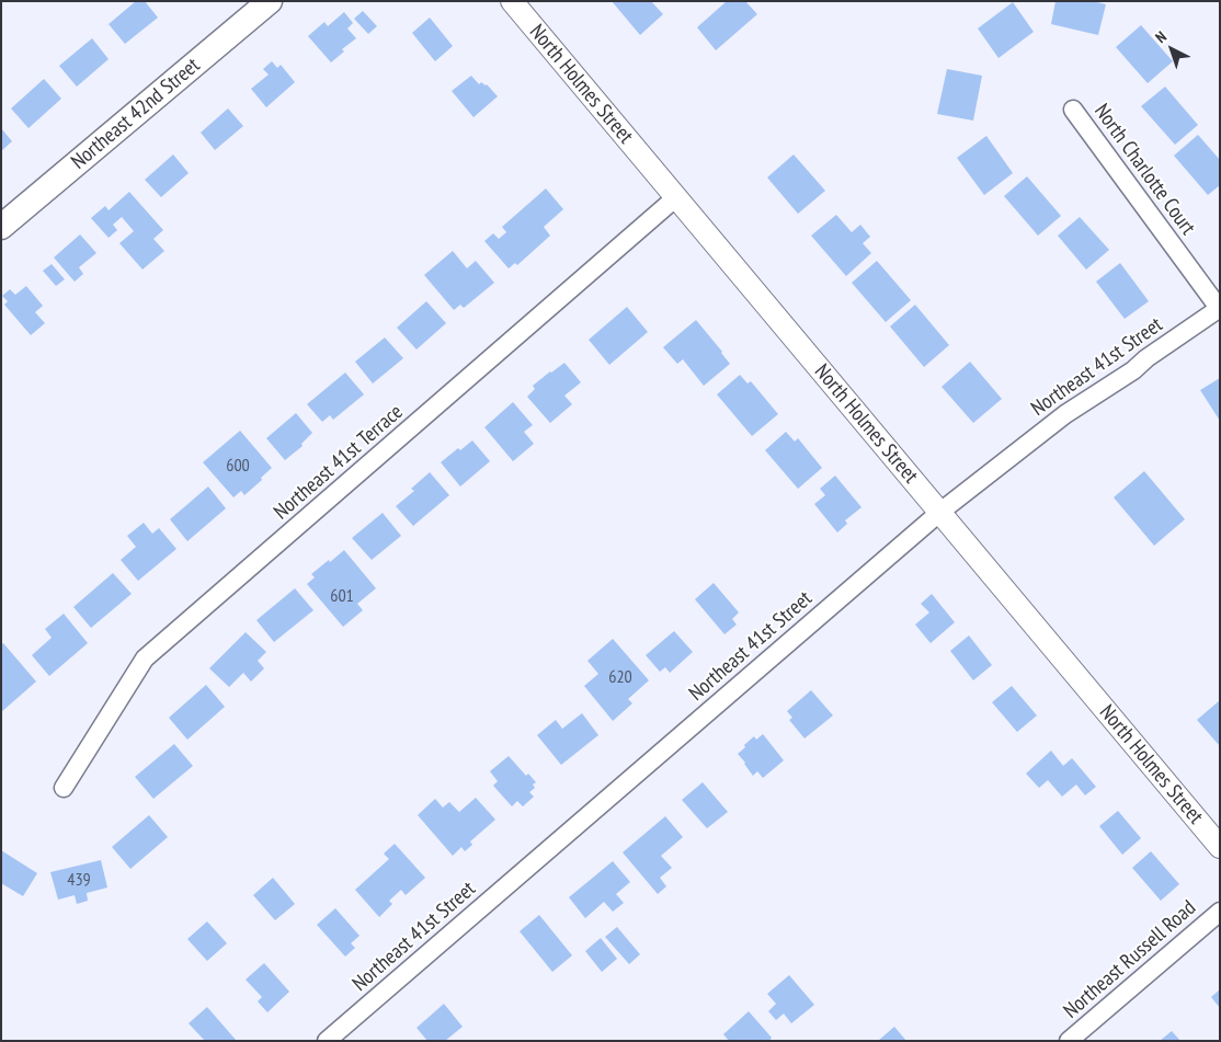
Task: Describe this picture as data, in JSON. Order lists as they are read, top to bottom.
{
  "streets": {
    "main road": ["Northeast 42nd Street"],
    "street": [
      "North Holmes Street",
      "North Charlotte Court",
      "Northeast 41st Street",
      "Northeast 41st Terrace",
      "Northeast Russell Road"
    ]
  },
  "crossings": [
    ["North Holmes Street", "Northeast 41st Street"],
    ["North Holmes Street", "Northeast 41st Terrace"],
    ["North Charlotte Court", "Northeast 41st Street"]
  ],
  "house_numbers": [
    "600",
    "601",
    "620",
    "439"
  ],
  "north": "top left"
}
